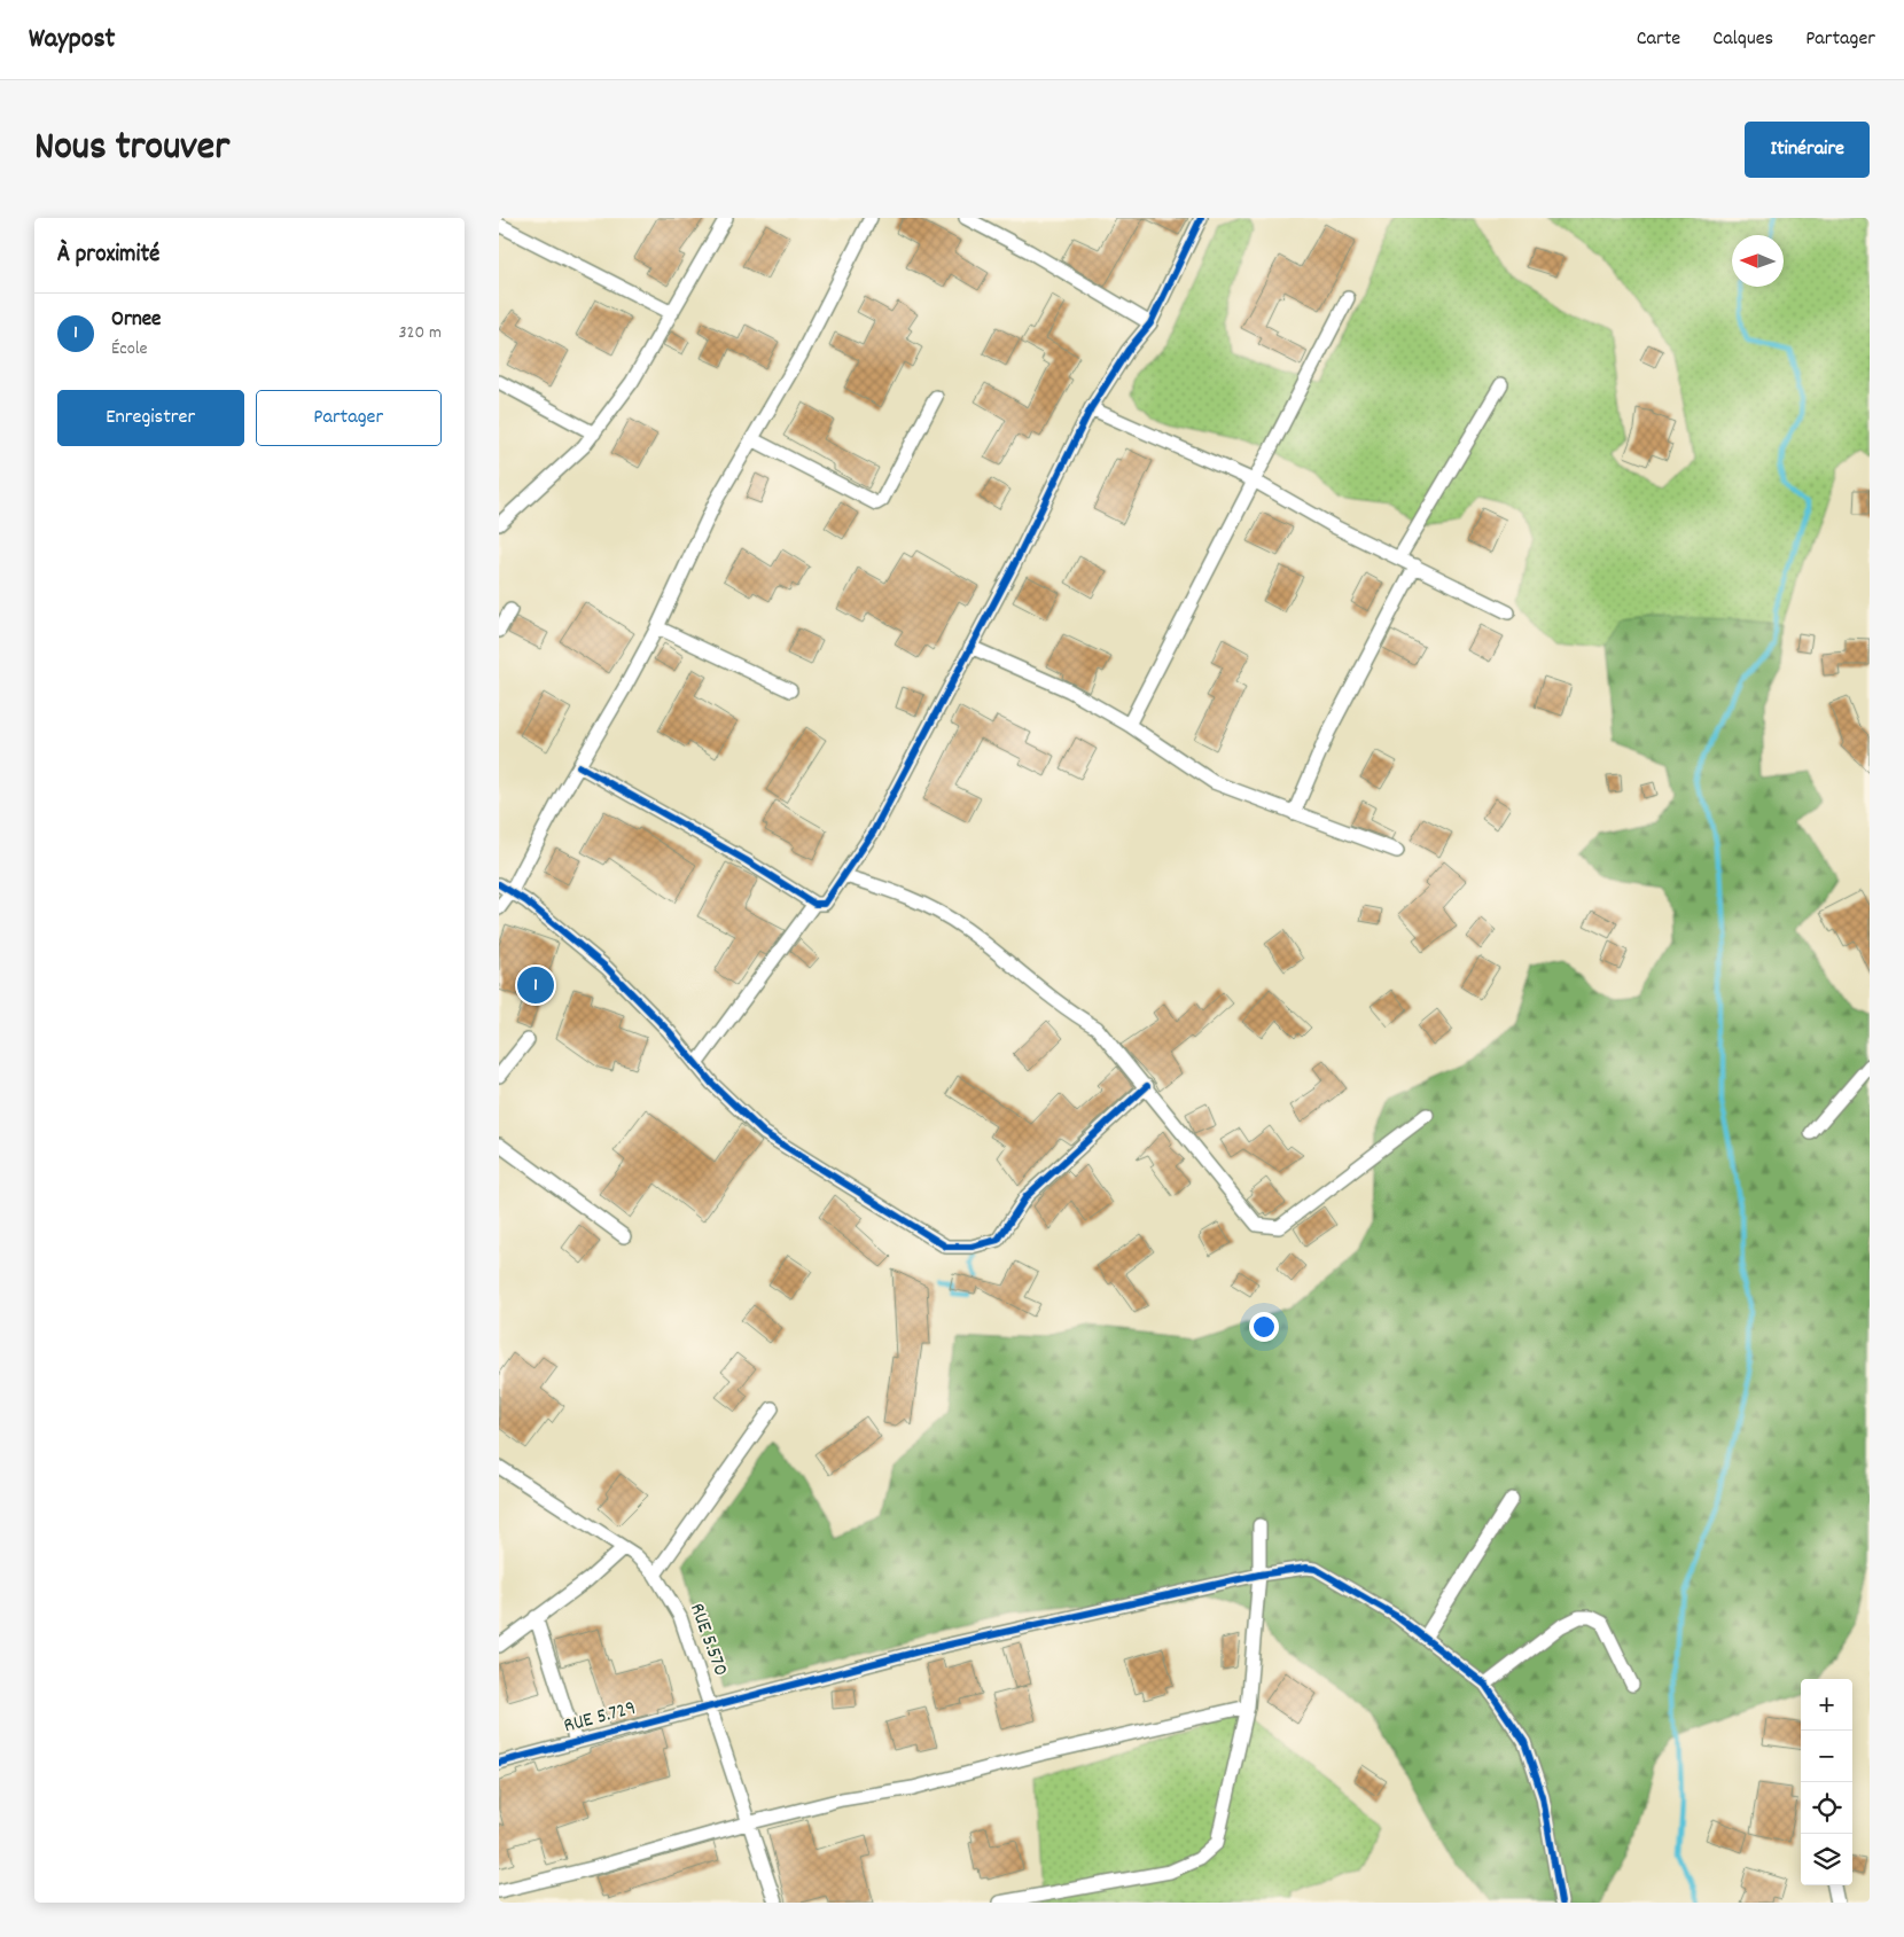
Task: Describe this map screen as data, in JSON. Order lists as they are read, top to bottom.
{
  "streets": {
    "street": ["RUE 5.570", "RUE 5.729"]
  },
  "crossings": [
    ["RUE 5.570", "RUE 5.729"]
  ],
  "north": "left",
  "page": {
    "header": "Waypost",
    "nav": ["Carte", "Calques", "Partager"],
    "title": "Nous trouver",
    "buttons": [
      "Itinéraire",
      ["Enregistrer", "Partager"]
    ],
    "heading": "À proximité",
    "list": [
      {
        "mark": "1",
        "name": "Ornee",
        "note": "École",
        "value": "320 m"
      }
    ],
    "pins": "1",
    "map_buttons": ["+", "−"]
  }
}
